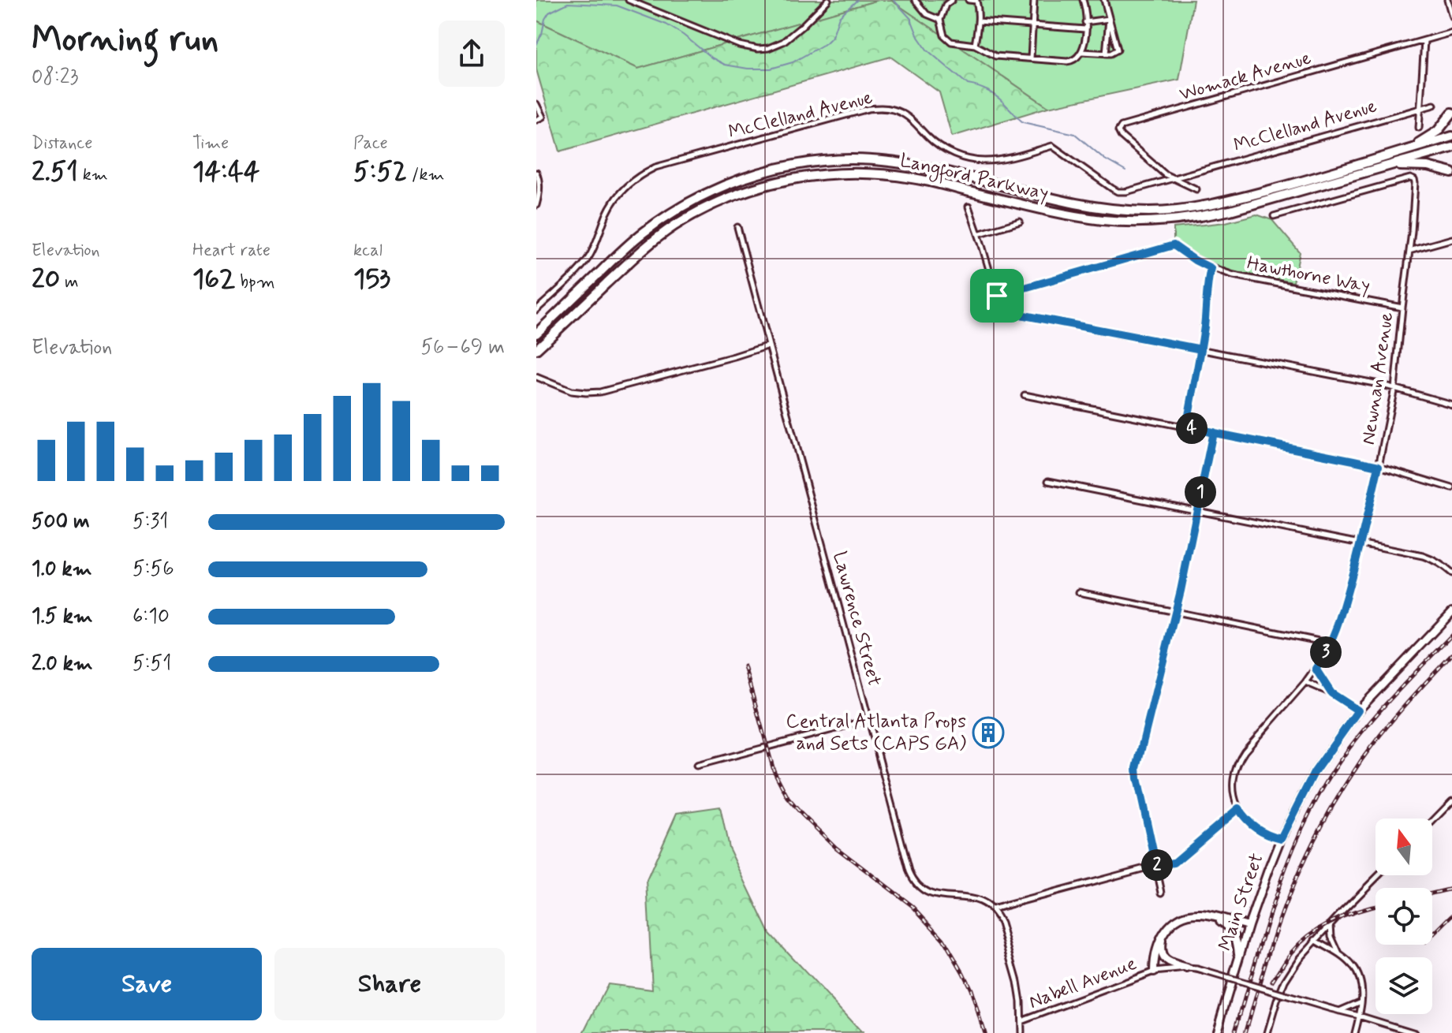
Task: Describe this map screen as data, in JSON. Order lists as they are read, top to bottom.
{
  "streets": {
    "highway": ["Langford Parkway"],
    "main road": ["Main Street"],
    "street": [
      "Womack Avenue",
      "McClelland Avenue",
      "Hawthorne Way",
      "Newnan Avenue",
      "Lawrence Street",
      "Nabell Avenue"
    ]
  },
  "crossings": [
    ["Womack Avenue", "McClelland Avenue"],
    ["Hawthorne Way", "Newnan Avenue"]
  ],
  "places": {
    "building": ["Central Atlanta Props and Sets (CAPS GA)"]
  },
  "north": "top",
  "page": {
    "heading": ["Morning run", "08:23"],
    "stats": [
      ["Distance", "2.51 km"],
      ["Time", "14:44"],
      ["Pace", "5:52 /km"],
      ["Elevation", "20 m"],
      ["Heart rate", "162 bpm"],
      ["kcal", "153"]
    ],
    "chart": ["Elevation", "56–69 m"],
    "pins": [
      "4",
      "1",
      "3",
      "2"
    ],
    "list": [
      {
        "name": "500 m",
        "note": "5:31"
      },
      {
        "name": "1.0 km",
        "note": "5:56"
      },
      {
        "name": "1.5 km",
        "note": "6:10"
      },
      {
        "name": "2.0 km",
        "note": "5:51"
      }
    ],
    "buttons": ["Save", "Share"]
  }
}
